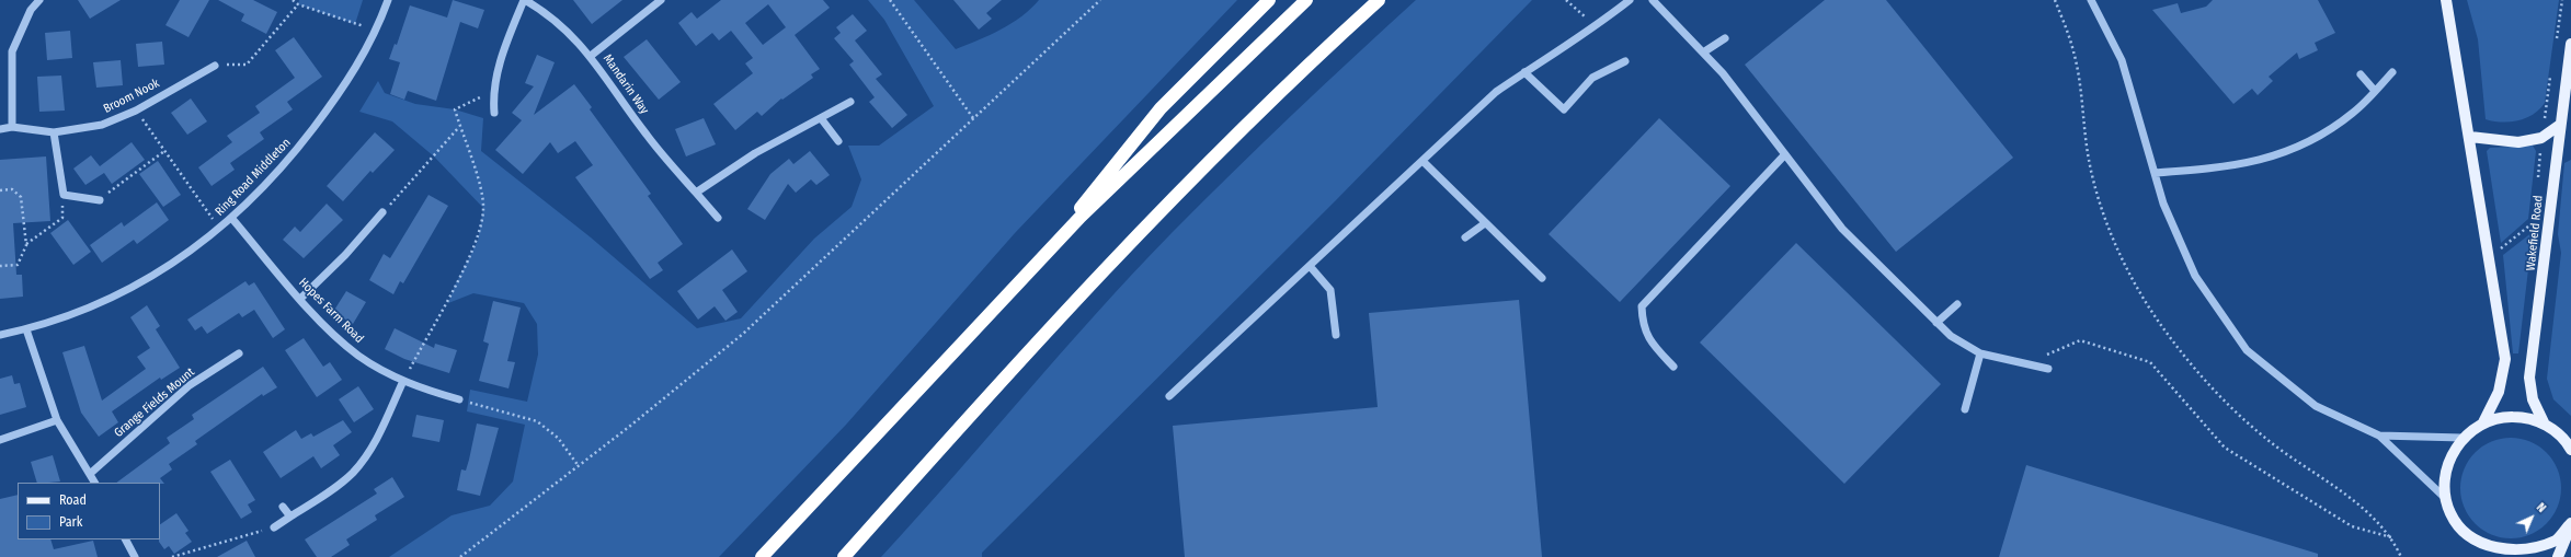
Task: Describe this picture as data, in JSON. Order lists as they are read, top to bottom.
{
  "streets": {
    "main road": ["Wakefield Road"],
    "street": [
      "Mandarin Way",
      "Broom Nook",
      "Ring Road Middleton",
      "Hopes Farm Road",
      "Grange Fields Mount"
    ]
  },
  "crossings": [
    ["Ring Road Middleton", "Hopes Farm Road"]
  ],
  "legend": ["Road", "Park"],
  "north": "top right"
}
